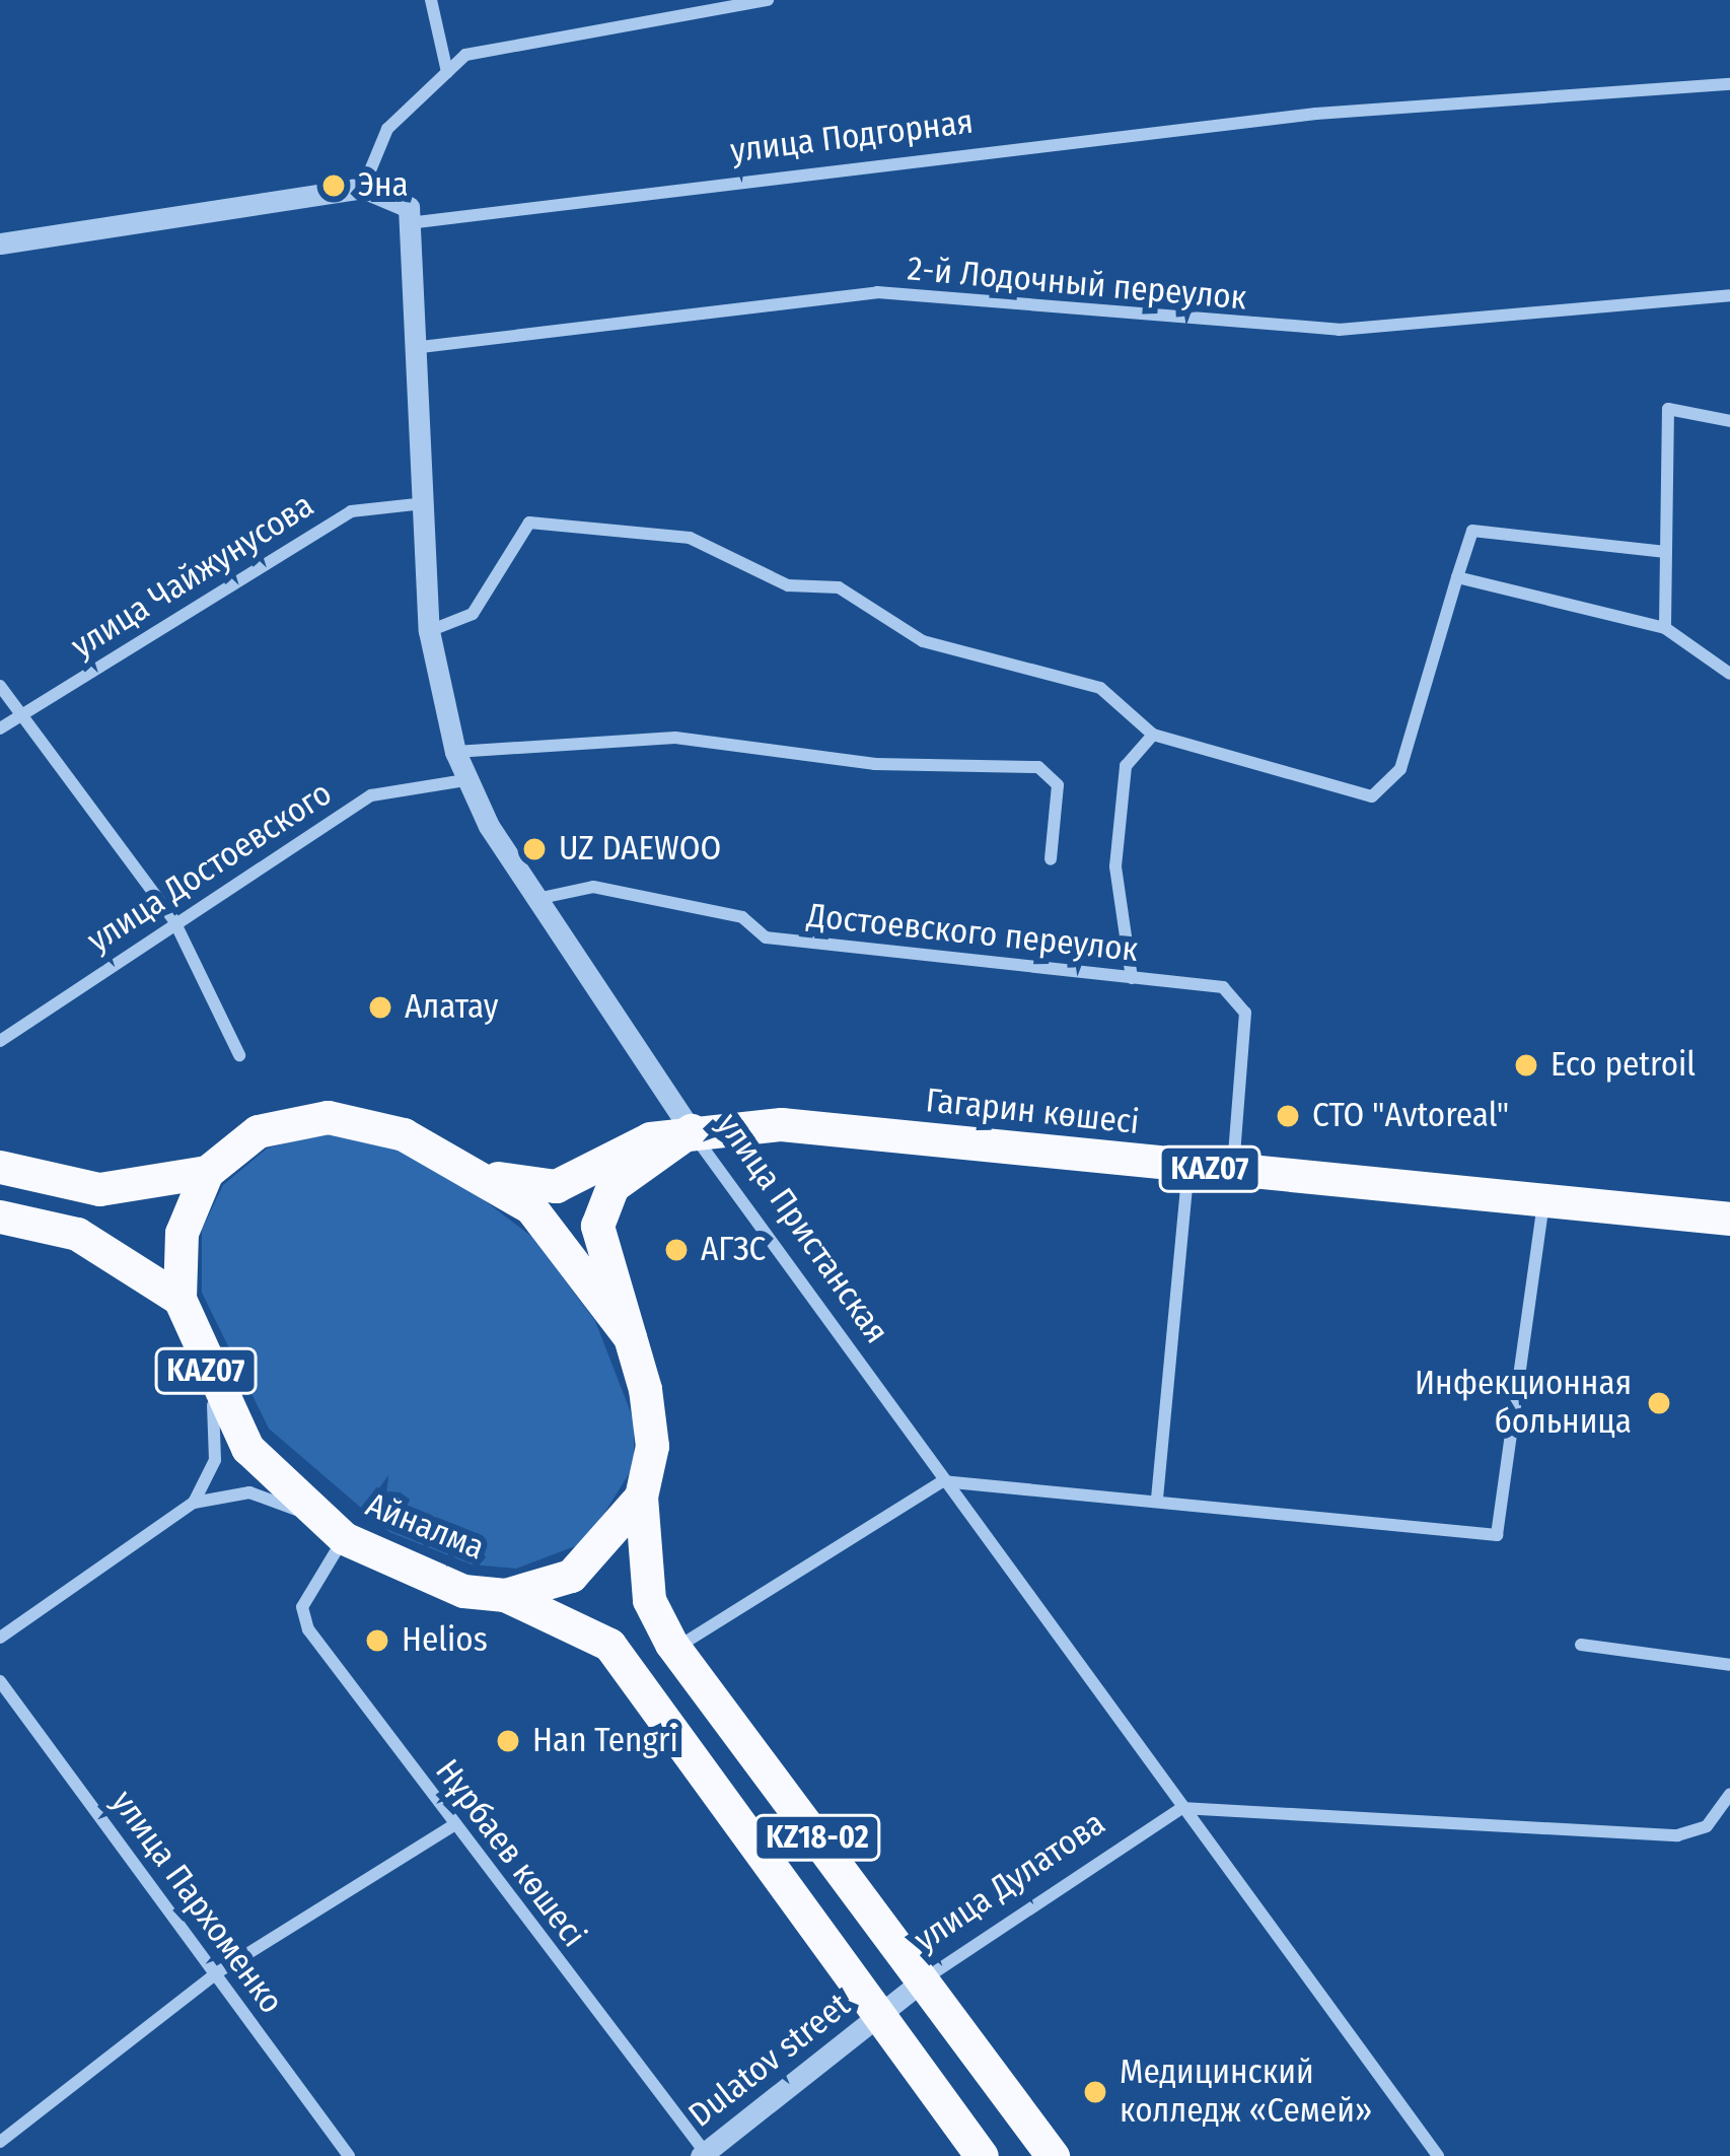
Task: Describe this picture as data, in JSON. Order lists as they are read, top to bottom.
{
  "streets": {
    "highway": [
      "Гагарин көшесі",
      "KAZ07",
      "Айналма",
      "KZ18-02"
    ],
    "street": [
      "улица Подгорная",
      "2-й Лодочный переулок",
      "улица Чайжунусова",
      "улица Достоевского",
      "Достоевского переулок",
      "улица Пристанская",
      "Нұрбаев көшесі",
      "улица Дулатова",
      "улица Пархоменко",
      "Dulatov street"
    ]
  },
  "crossings": [
    ["улица Подгорная", "улица Пристанская"],
    ["2-й Лодочный переулок", "улица Пристанская"],
    ["улица Чайжунусова", "улица Пристанская"],
    ["улица Достоевского", "улица Пристанская"],
    ["Достоевского переулок", "Гагарин көшесі"],
    ["Достоевского переулок", "улица Пристанская"],
    ["Гагарин көшесі", "KAZ07"],
    ["Гагарин көшесі", "улица Пристанская"],
    ["KAZ07", "улица Пристанская"],
    ["KAZ07", "Айналма"],
    ["улица Пристанская", "улица Дулатова"],
    ["Айналма", "KZ18-02"],
    ["Айналма", "Нұрбаев көшесі"],
    ["KZ18-02", "улица Дулатова"],
    ["KZ18-02", "Dulatov street"],
    ["Нұрбаев көшесі", "Dulatov street"],
    ["улица Дулатова", "Dulatov street"]
  ],
  "places": [
    "Эна",
    "UZ DAEWOO",
    "Алатау",
    "Eco petroil",
    "СТО \"Avtoreal\"",
    "АГЗС",
    "Инфекционная больница",
    "Helios",
    "Han Tengri",
    "Медицинский колледж «Семей»"
  ]
}
